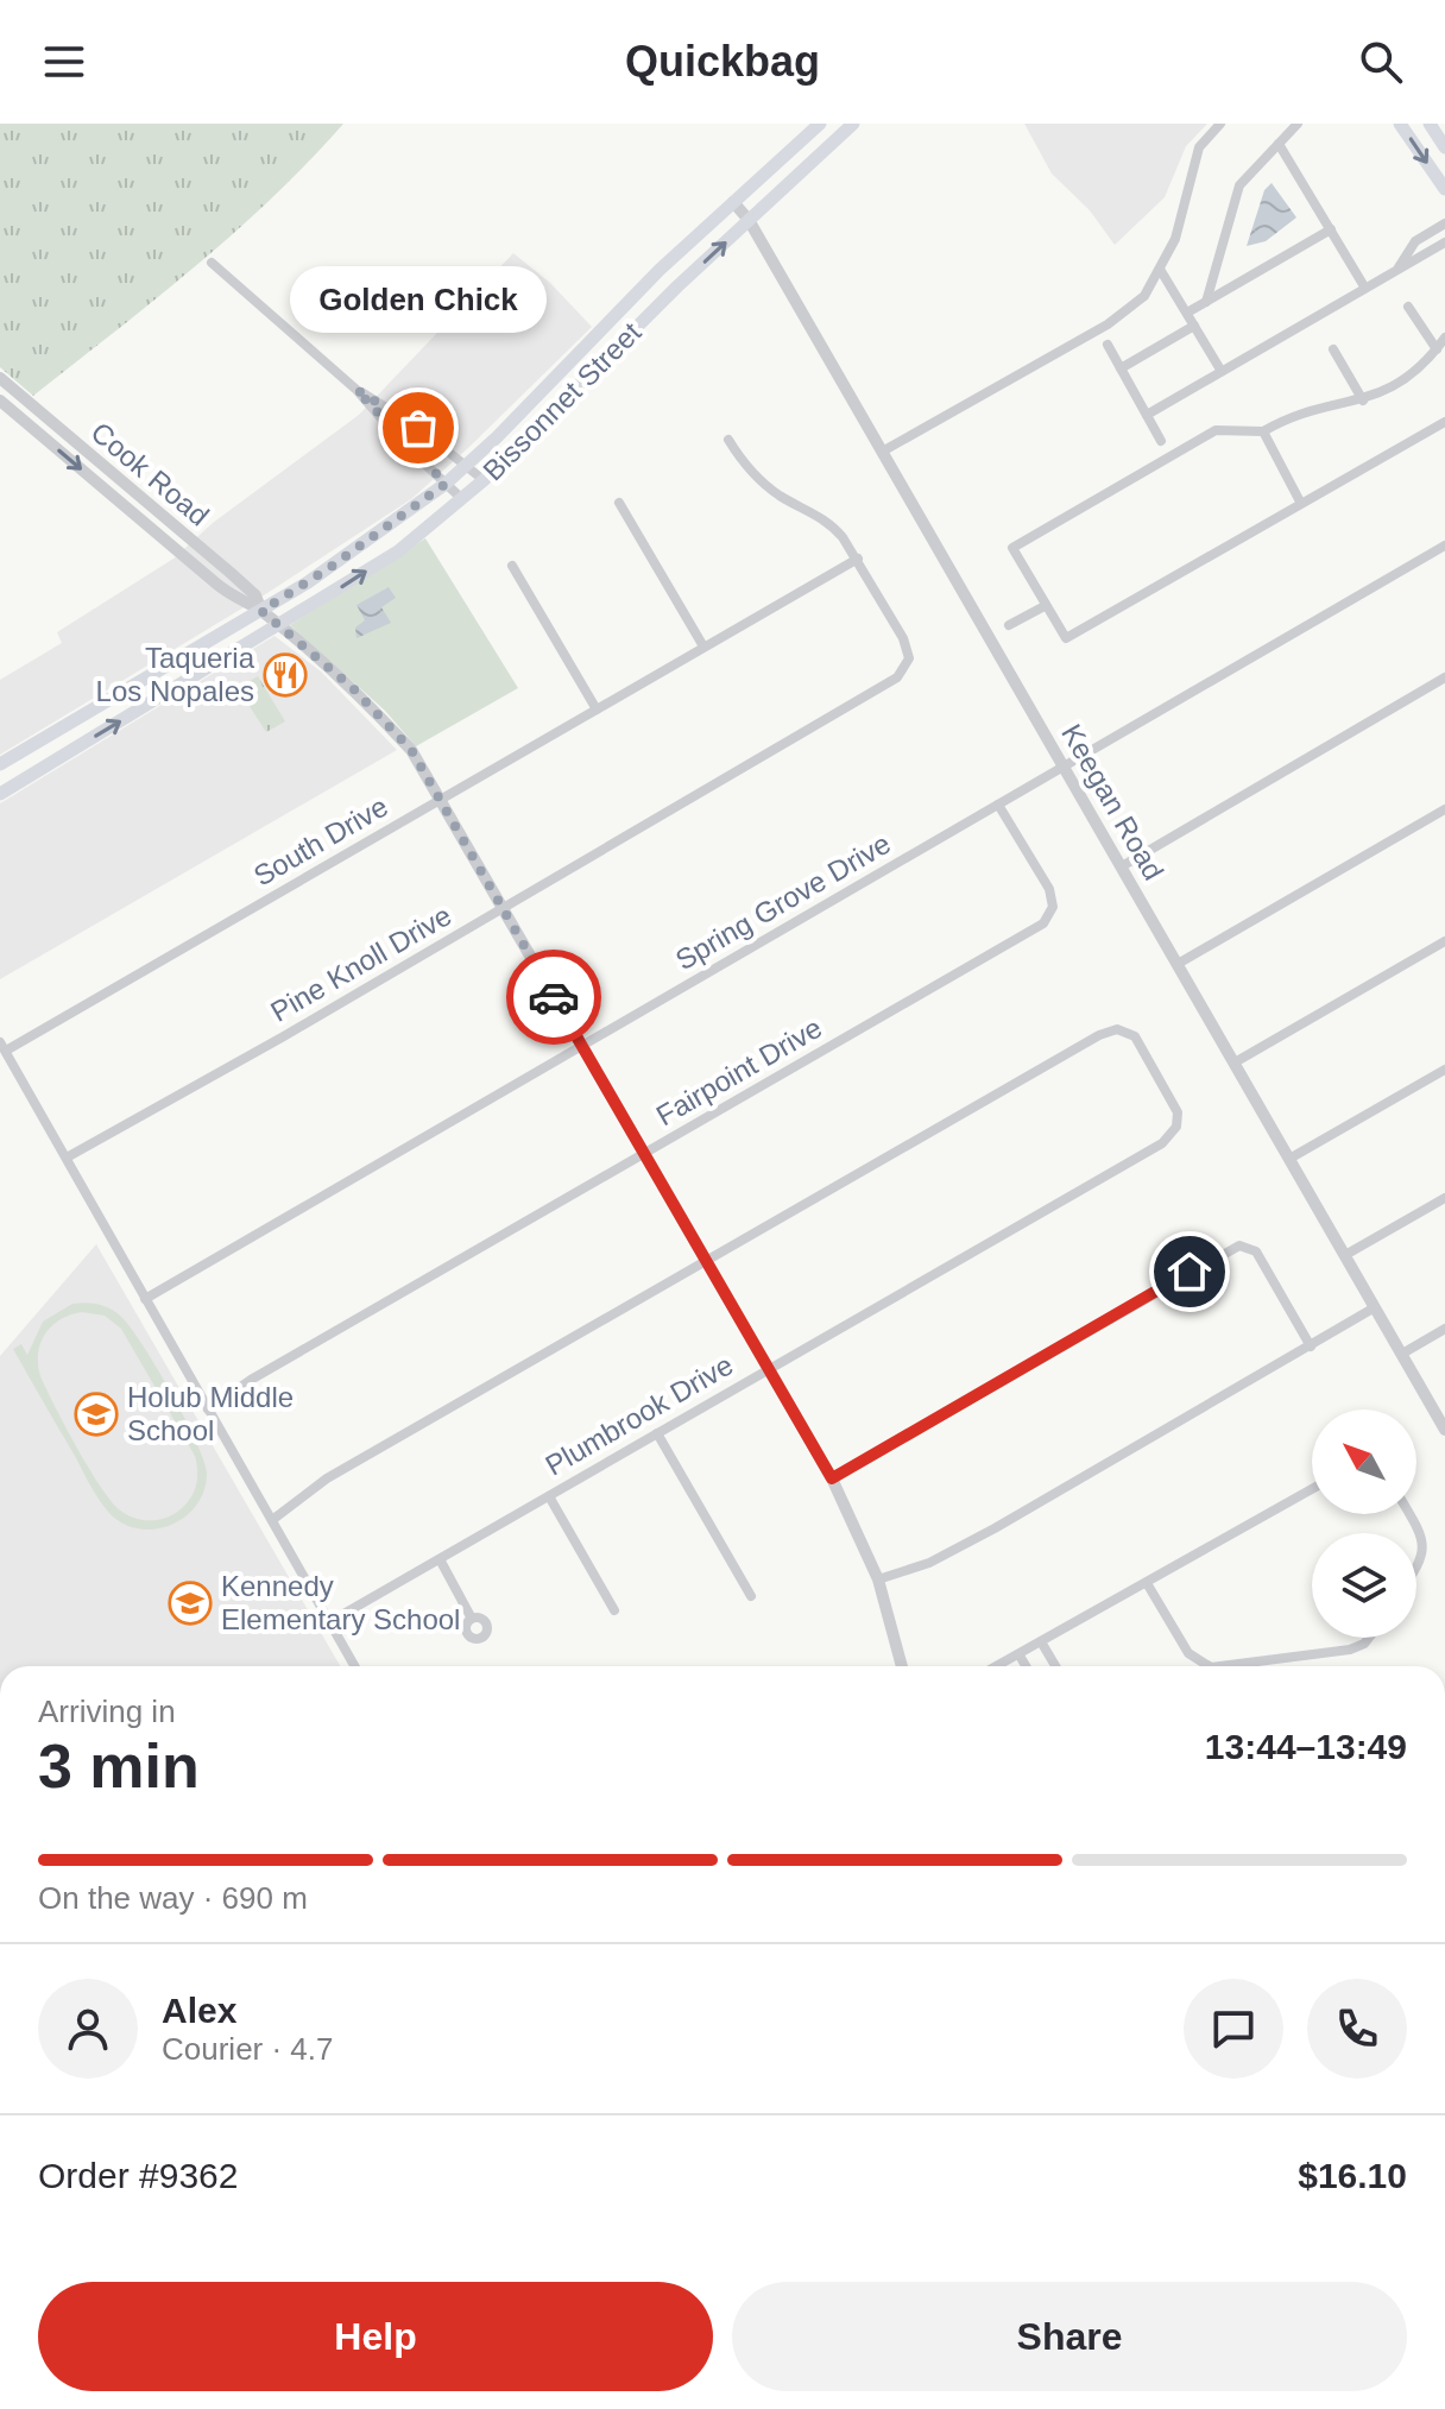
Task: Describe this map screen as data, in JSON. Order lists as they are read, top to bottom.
{
  "streets": {
    "main road": ["Bissonnet Street"],
    "street": [
      "Cook Road",
      "Keegan Road",
      "South Drive",
      "Spring Grove Drive",
      "Pine Knoll Drive",
      "Fairpoint Drive",
      "Plumbrook Drive"
    ]
  },
  "crossings": [
    ["Bissonnet Street", "Cook Road"],
    ["Bissonnet Street", "Keegan Road"],
    ["Cook Road", "South Drive"],
    ["Cook Road", "Spring Grove Drive"],
    ["Cook Road", "Pine Knoll Drive"],
    ["Cook Road", "Fairpoint Drive"],
    ["Cook Road", "Plumbrook Drive"],
    ["Keegan Road", "Spring Grove Drive"],
    ["South Drive", "Pine Knoll Drive"],
    ["Spring Grove Drive", "Fairpoint Drive"]
  ],
  "places": {
    "other": ["Golden Chick"],
    "restaurant": ["Taqueria Los Nopales"],
    "school or university": ["Holub Middle School", "Kennedy Elementary School"]
  },
  "north": "top left",
  "page": {
    "header": "Quickbag",
    "bubble": "Golden Chick",
    "heading": ["3 min", "Arriving in", "13:44–13:49"],
    "panel": [
      "Alex",
      "Courier · 4.7",
      "Order #9362",
      "$16.10"
    ],
    "bar": "On the way · 690 m",
    "buttons": ["Help", "Share"]
  }
}
